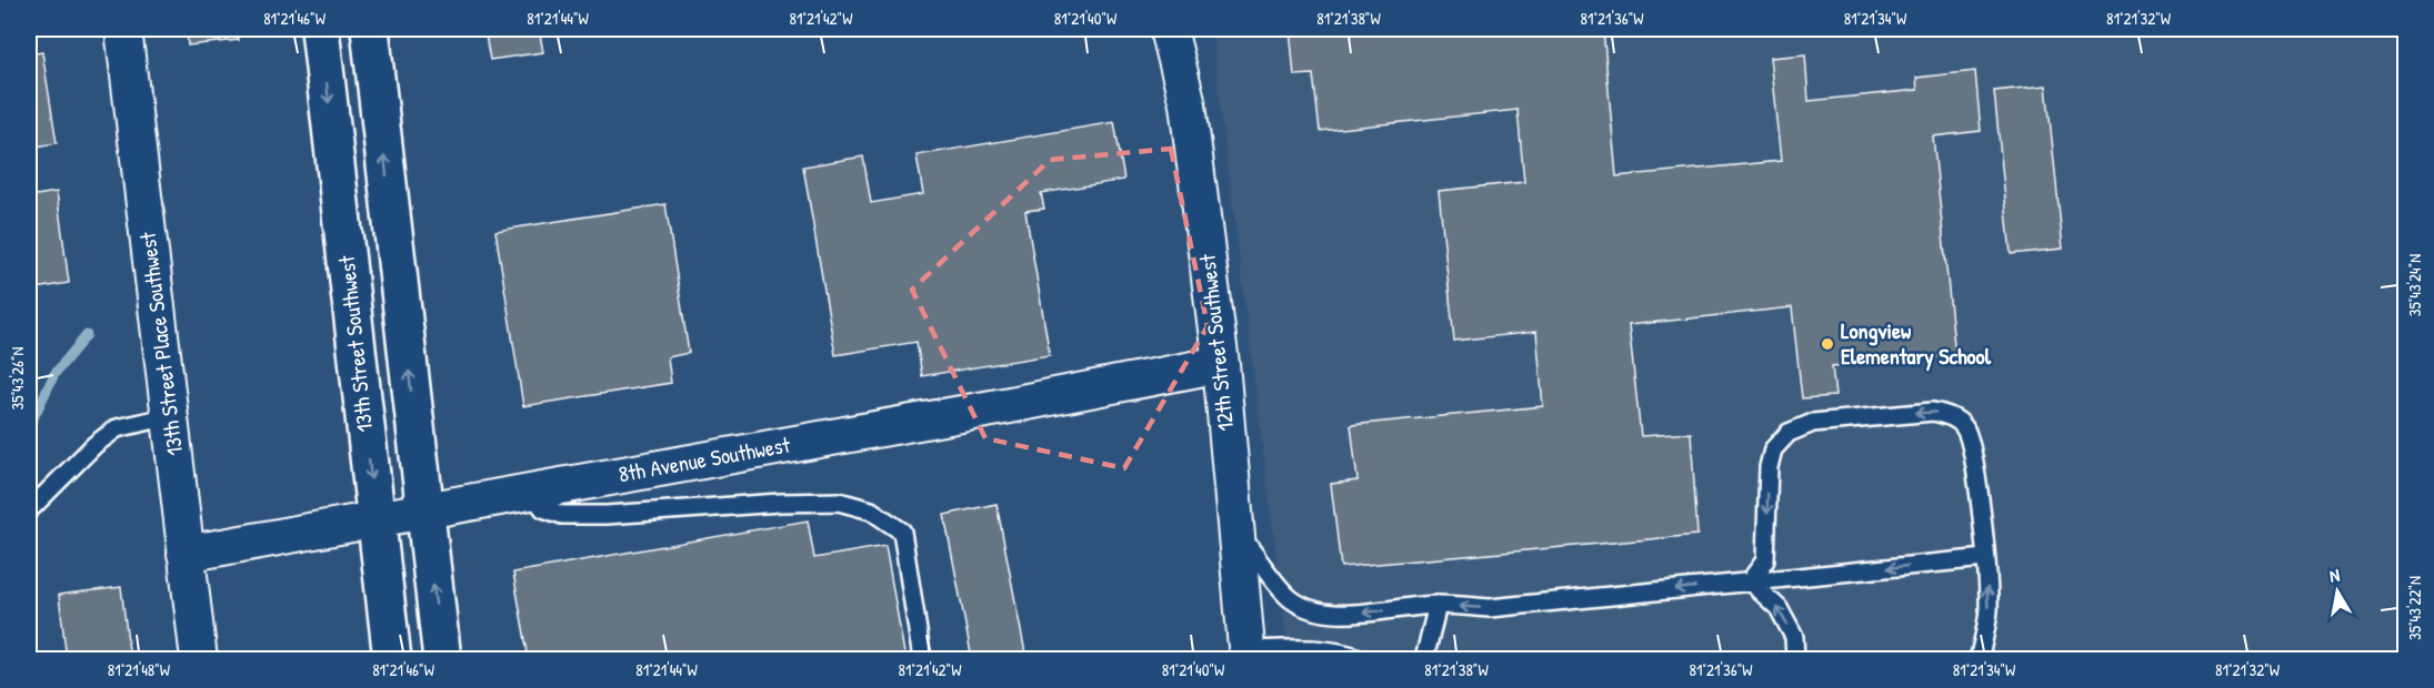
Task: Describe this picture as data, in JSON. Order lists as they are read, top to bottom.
{
  "streets": {
    "main road": ["13th Street Southwest"],
    "street": ["12th Street Southwest", "13th Street Place Southwest", "8th Avenue Southwest"]
  },
  "crossings": [
    ["12th Street Southwest", "8th Avenue Southwest"],
    ["13th Street Place Southwest", "8th Avenue Southwest"],
    ["13th Street Southwest", "8th Avenue Southwest"]
  ],
  "places": ["Longview Elementary School"],
  "north": "top",
  "coordinates": [
    "81°21'46\"W",
    "81°21'44\"W",
    "81°21'42\"W",
    "81°21'40\"W",
    "81°21'38\"W",
    "81°21'36\"W",
    "81°21'34\"W",
    "81°21'32\"W",
    "35°43'24\"N",
    "35°43'26\"N",
    "35°43'22\"N",
    "81°21'48\"W"
  ]
}
